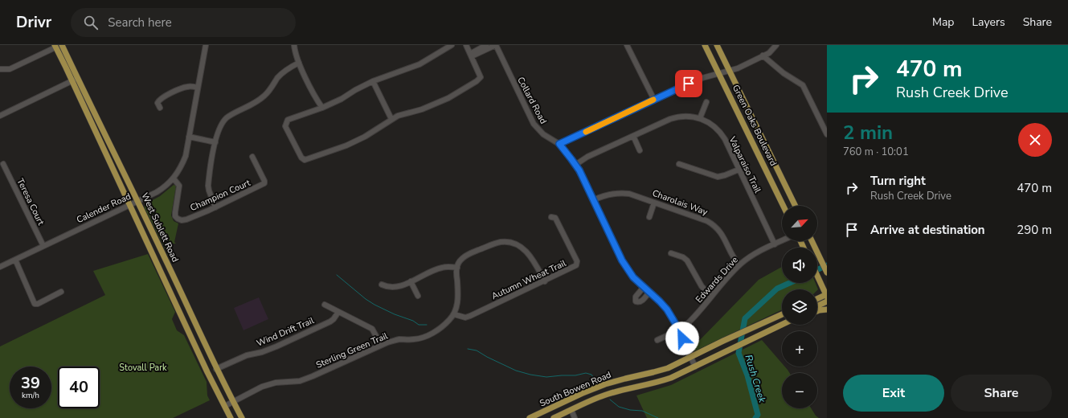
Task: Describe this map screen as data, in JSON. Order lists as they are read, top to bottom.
{
  "streets": {
    "main road": ["Green Oaks Boulevard", "West Sublett Road", "South Bowen Road"],
    "street": [
      "Collard Road",
      "Valparaiso Trail",
      "Champion Court",
      "Teresa Court",
      "Charolais Way",
      "Calender Road",
      "Autumn Wheat Trail",
      "Edwards Drive",
      "Wind Drift Trail",
      "Sterling Green Trail"
    ]
  },
  "crossings": [
    ["Collard Road", "Valparaiso Trail"],
    ["Collard Road", "Charolais Way"],
    ["Collard Road", "Edwards Drive"],
    ["Collard Road", "South Bowen Road"],
    ["Valparaiso Trail", "Edwards Drive"],
    ["Champion Court", "Calender Road"],
    ["Teresa Court", "Calender Road"],
    ["Charolais Way", "Edwards Drive"],
    ["Calender Road", "West Sublett Road"],
    ["West Sublett Road", "Wind Drift Trail"],
    ["West Sublett Road", "Sterling Green Trail"],
    ["Autumn Wheat Trail", "Sterling Green Trail"]
  ],
  "water": ["Rush Creek"],
  "parks": ["Stovall Park"],
  "north": "top right",
  "page": {
    "header": "Drivr",
    "search": "Search here",
    "nav": ["Map", "Layers", "Share"],
    "turn": ["470 m", "Rush Creek Drive"],
    "heading": ["2 min", "760 m · 10:01"],
    "list": [
      {
        "name": "Turn right",
        "note": "Rush Creek Drive",
        "value": "470 m"
      },
      {
        "name": "Arrive at destination",
        "value": "290 m"
      }
    ],
    "map_buttons": ["+", "−"],
    "speed": "39 km/h",
    "limit": "40",
    "buttons": ["Exit", "Share"]
  }
}
